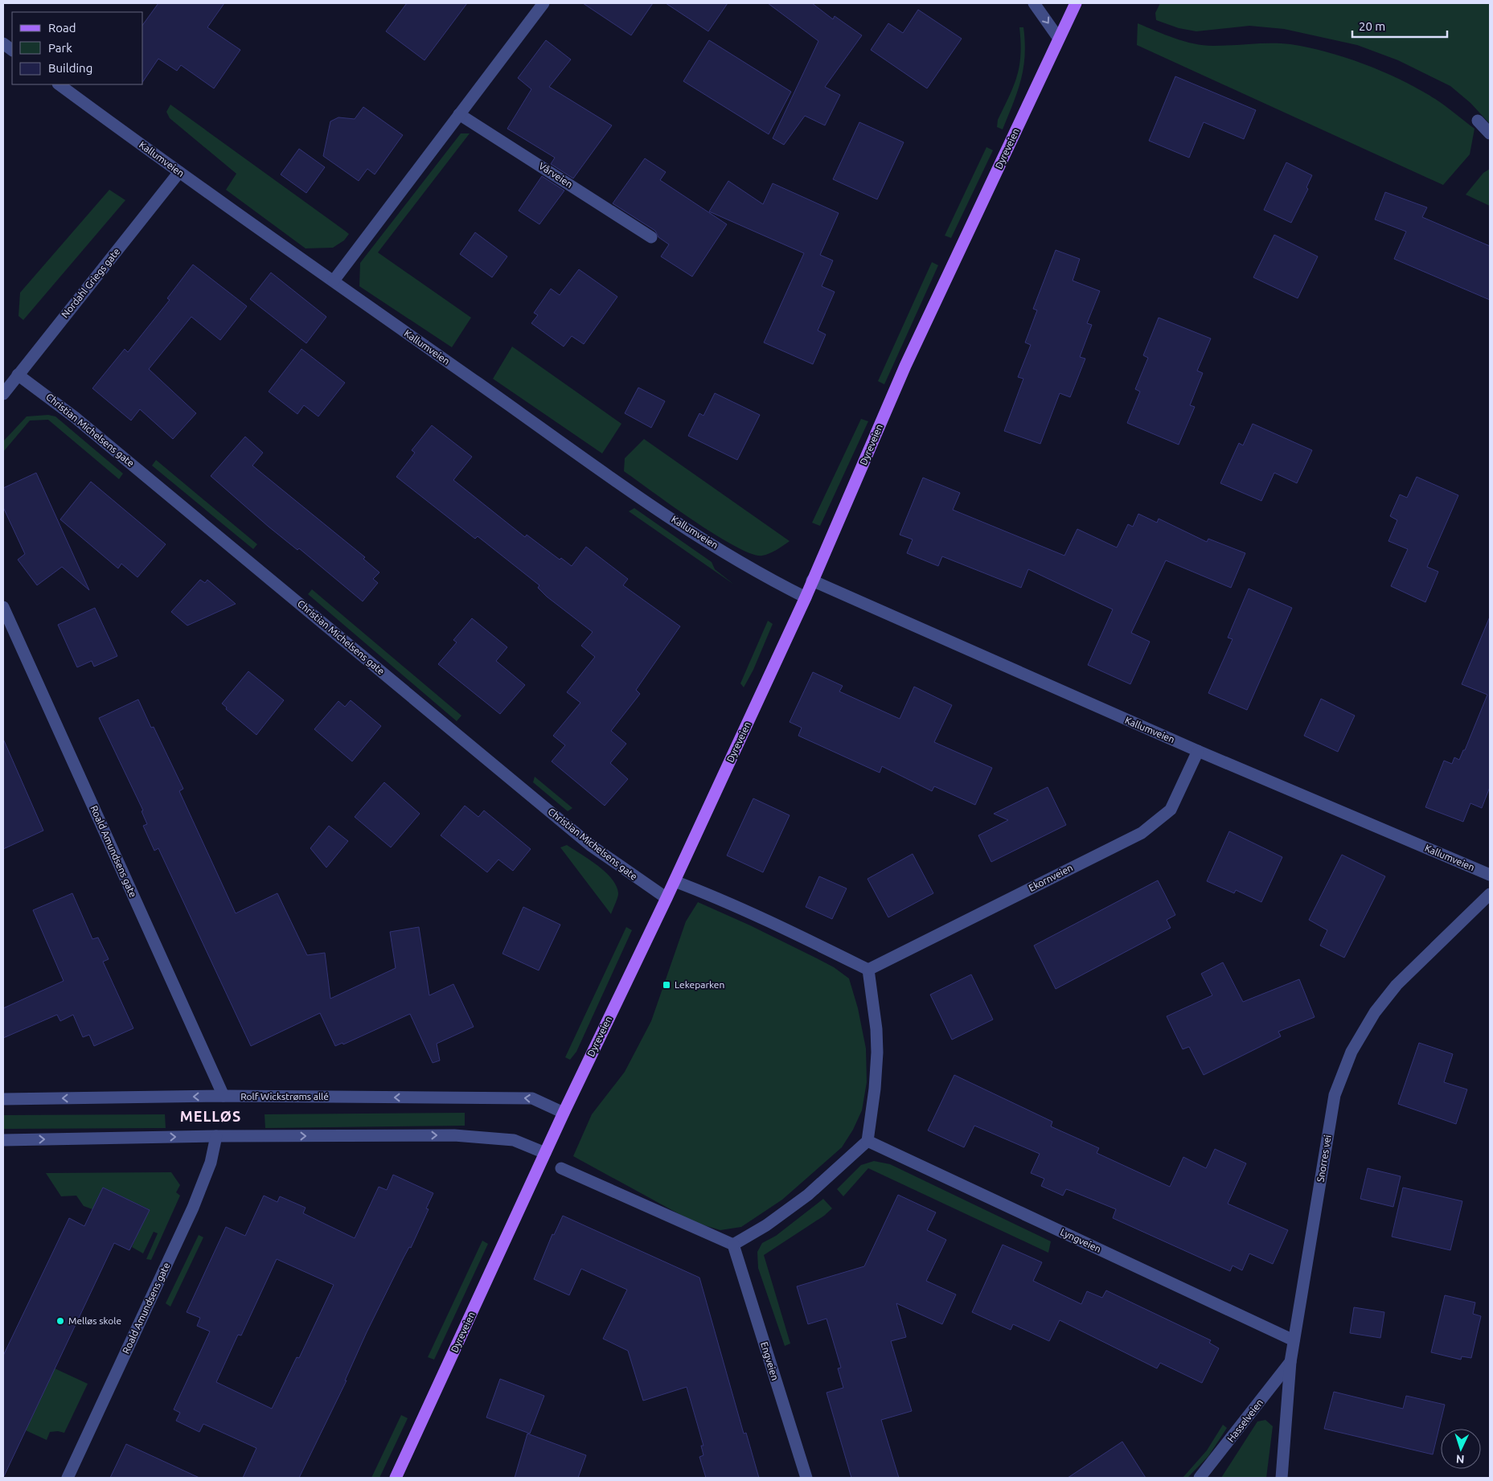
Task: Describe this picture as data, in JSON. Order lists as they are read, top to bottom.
{
  "streets": {
    "main road": ["Dyreveien"],
    "street": [
      "Kallumveien",
      "Vårveien",
      "Nordahl Griegs gate",
      "Christian Michelsens gate",
      "Roald Amundsens gate",
      "Ekornveien",
      "Rolf Wickstrøms allé",
      "Snorres vei",
      "Lyngveien",
      "Engveien",
      "Hasselveien"
    ]
  },
  "crossings": [
    ["Dyreveien", "Kallumveien"],
    ["Dyreveien", "Christian Michelsens gate"],
    ["Dyreveien", "Rolf Wickstrøms allé"],
    ["Kallumveien", "Nordahl Griegs gate"],
    ["Kallumveien", "Ekornveien"],
    ["Nordahl Griegs gate", "Christian Michelsens gate"],
    ["Roald Amundsens gate", "Rolf Wickstrøms allé"],
    ["Snorres vei", "Lyngveien"],
    ["Snorres vei", "Hasselveien"]
  ],
  "districts": ["MELLØS"],
  "places": {
    "transit": ["Lekeparken"],
    "other": ["Melløs skole"]
  },
  "legend": ["Road", "Park", "Building"],
  "scale_bar": "20 m",
  "north": "bottom"
}
